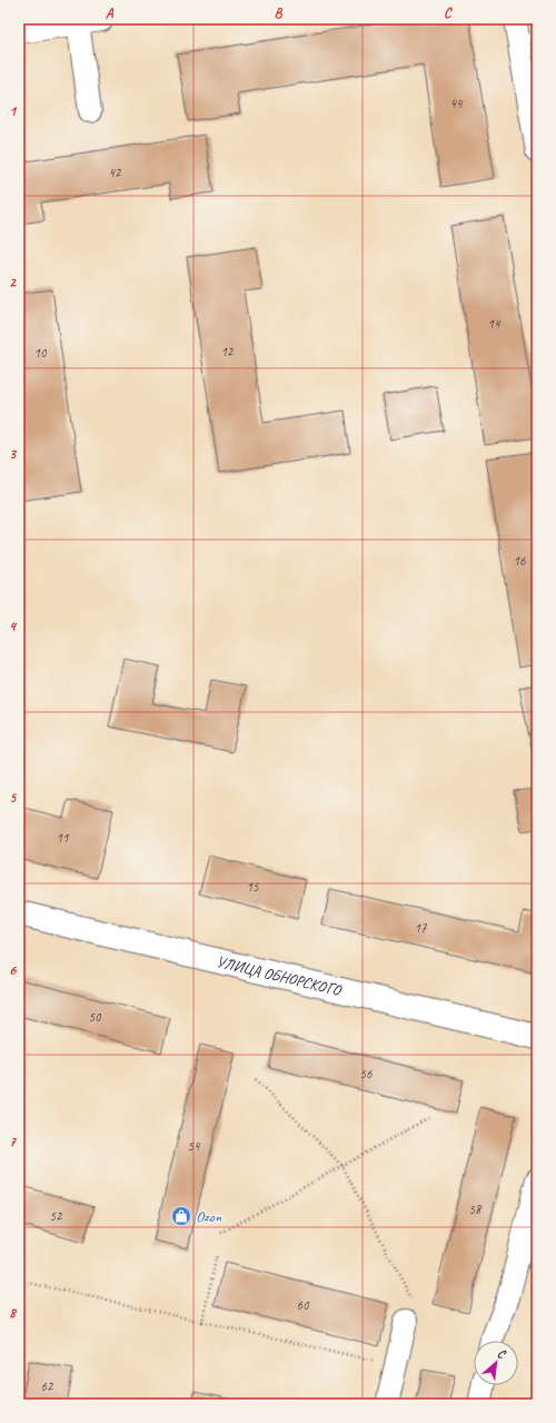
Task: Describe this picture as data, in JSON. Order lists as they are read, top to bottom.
{
  "streets": {
    "main road": ["УЛИЦА ОБНОРСКОГО"]
  },
  "places": {
    "shop": ["Ozon"]
  },
  "house_numbers": [
    "44",
    "42",
    "14",
    "12",
    "10",
    "16",
    "11",
    "15",
    "17",
    "50",
    "56",
    "54",
    "58",
    "52",
    "60",
    "62"
  ],
  "north": "top right",
  "grid": {
    "columns": ["A", "B", "C"],
    "rows": [
      "1",
      "2",
      "3",
      "4",
      "5",
      "6",
      "7",
      "8"
    ]
  }
}
